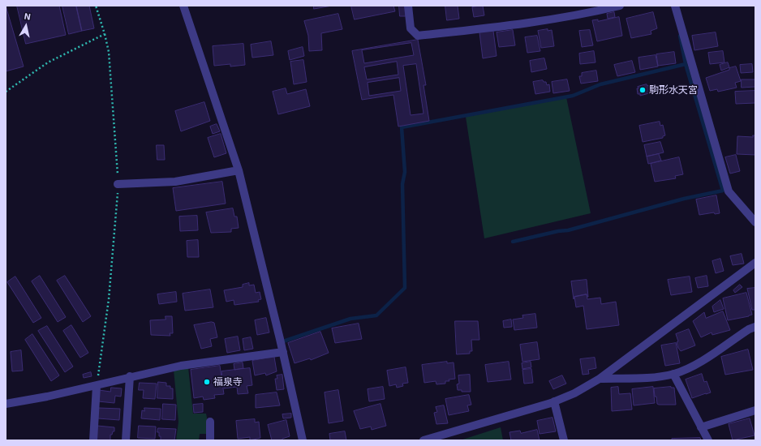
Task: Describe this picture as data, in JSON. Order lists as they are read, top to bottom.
{
  "places": ["駒形水天宮", "福泉寺"],
  "north": "top"
}
